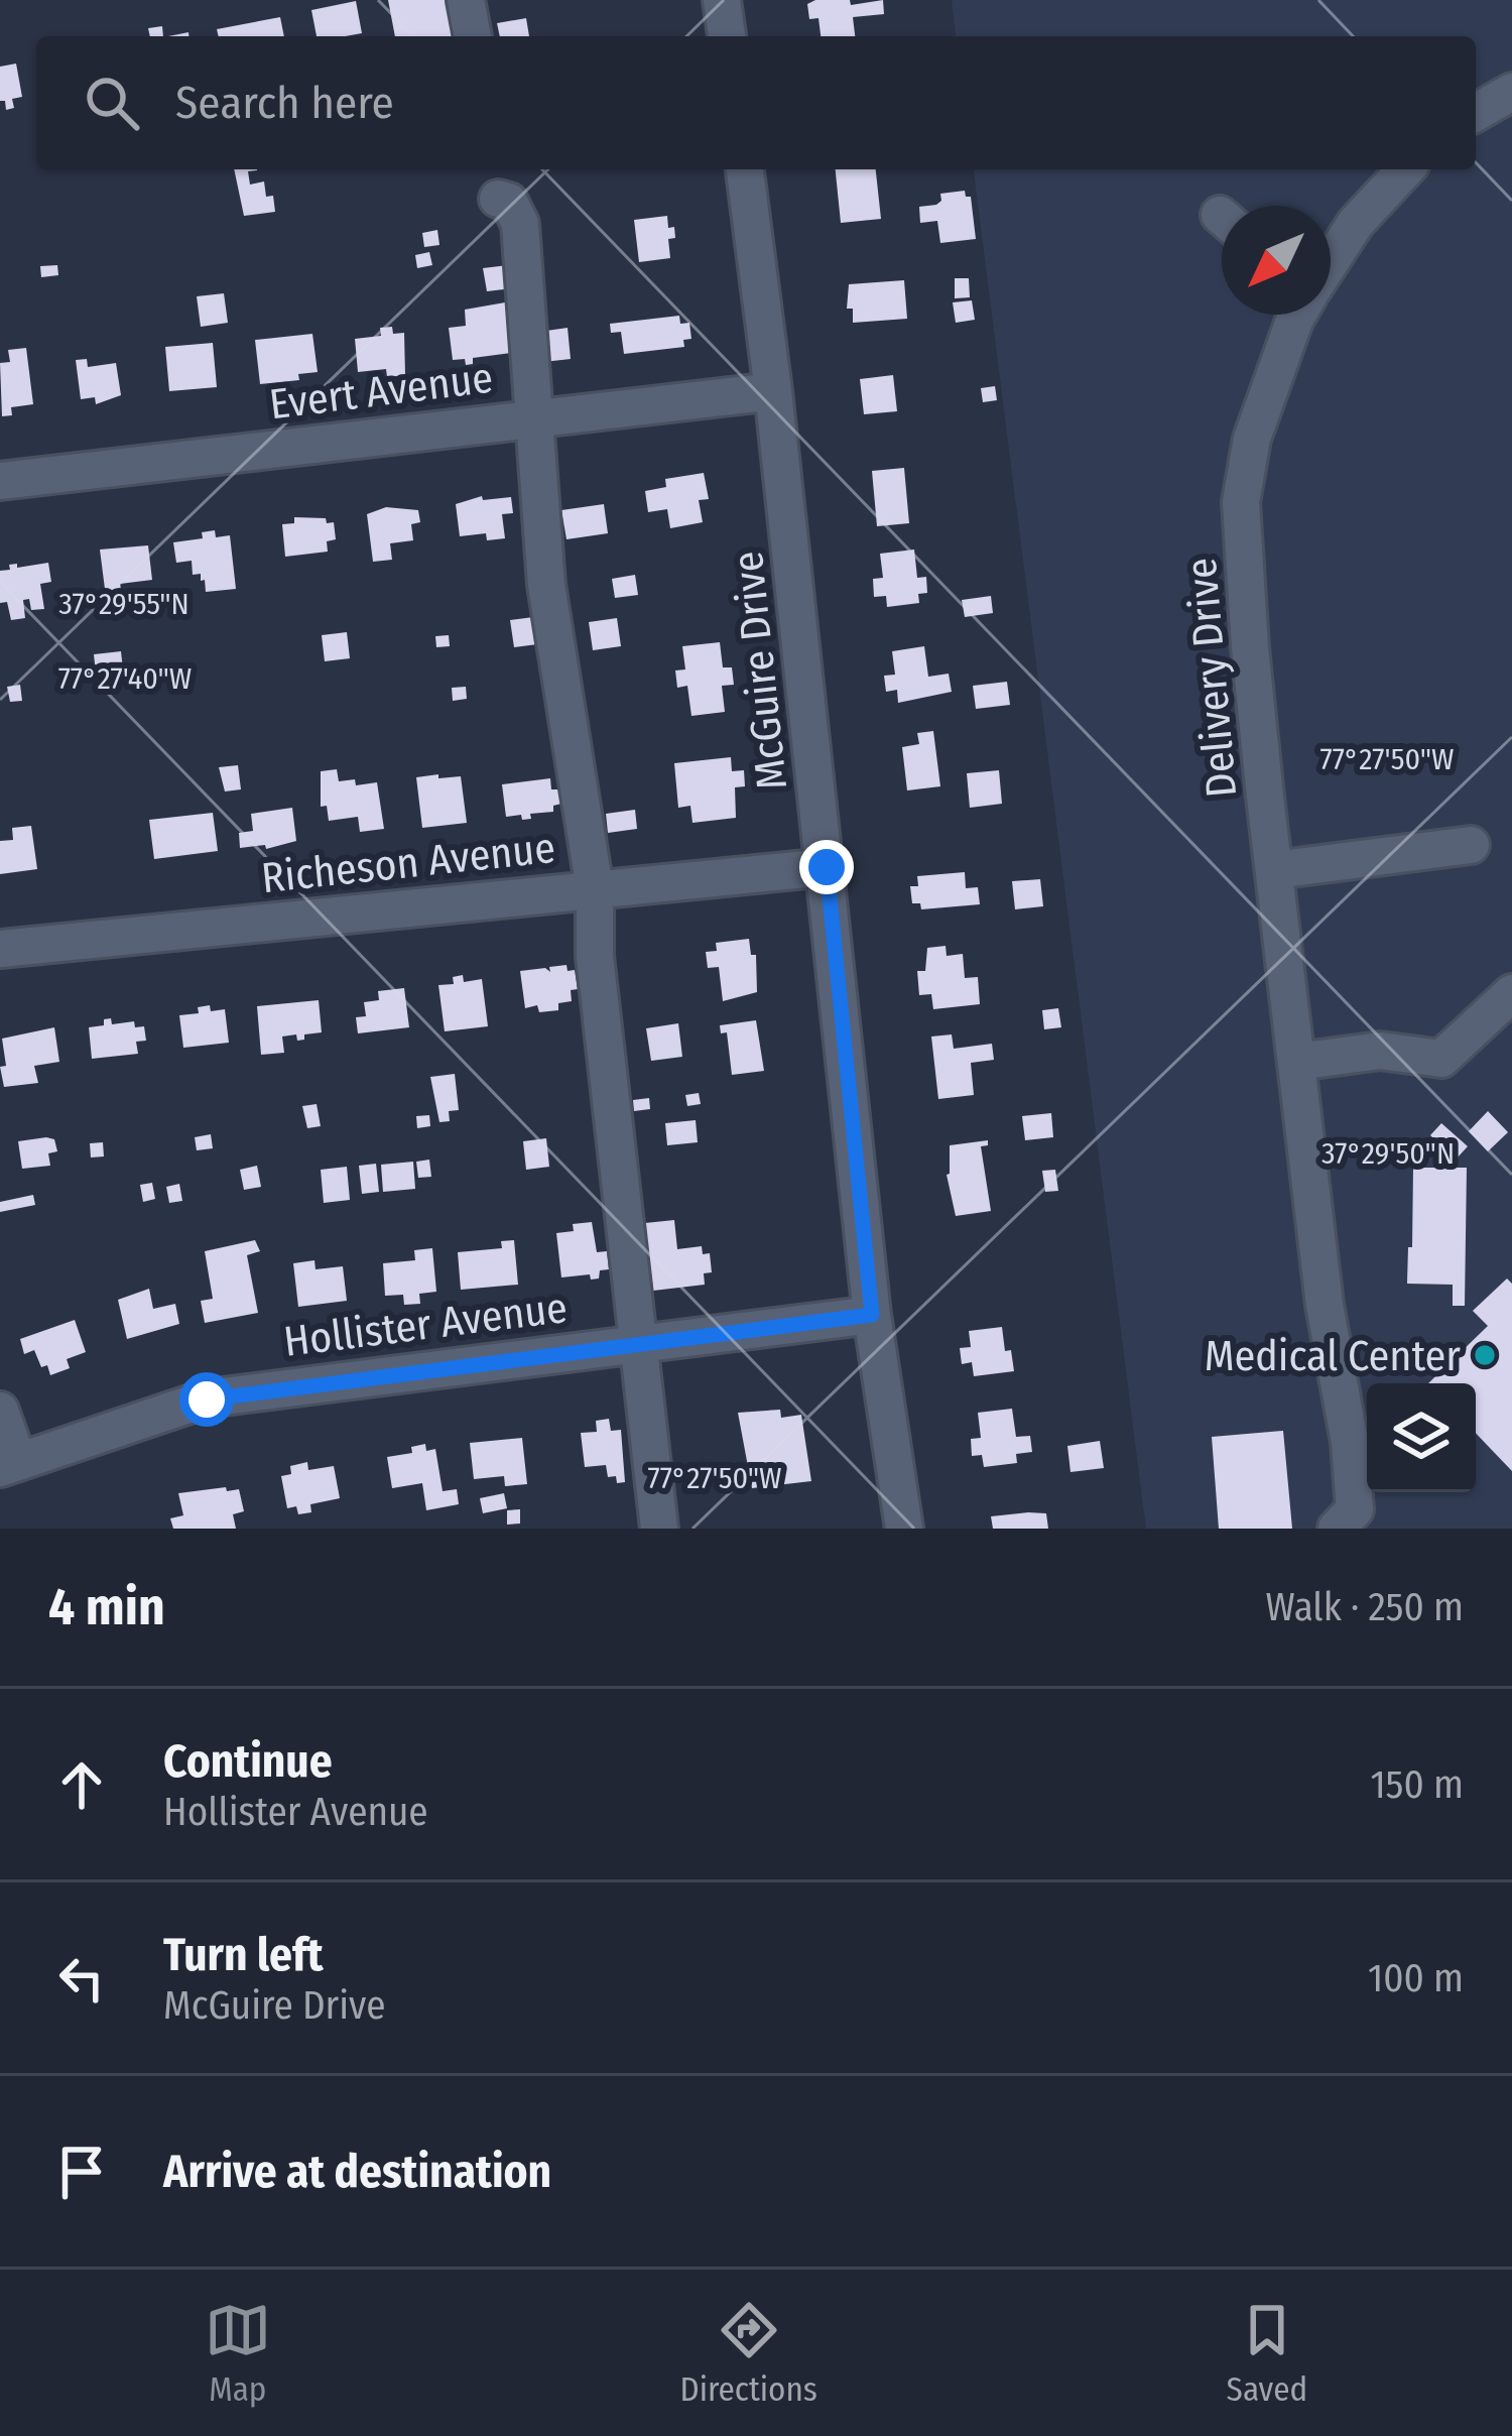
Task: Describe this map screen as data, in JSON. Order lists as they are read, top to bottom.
{
  "streets": {
    "street": [
      "Evert Avenue",
      "McGuire Drive",
      "Delivery Drive",
      "Richeson Avenue",
      "Hollister Avenue"
    ]
  },
  "crossings": [
    ["Evert Avenue", "McGuire Drive"],
    ["McGuire Drive", "Richeson Avenue"],
    ["McGuire Drive", "Hollister Avenue"]
  ],
  "places": ["Medical Center"],
  "north": "bottom left",
  "page": {
    "search": "Search here",
    "heading": ["4 min", "Walk · 250 m"],
    "list": [
      ["Continue", "Hollister Avenue", "150 m"],
      ["Turn left", "McGuire Drive", "100 m"],
      "Arrive at destination"
    ],
    "nav": ["Map", "Directions", "Saved"]
  },
  "coordinates": [
    "37°29'55\"N",
    "77°27'40\"W",
    "77°27'50\"W",
    "37°29'50\"N"
  ]
}
